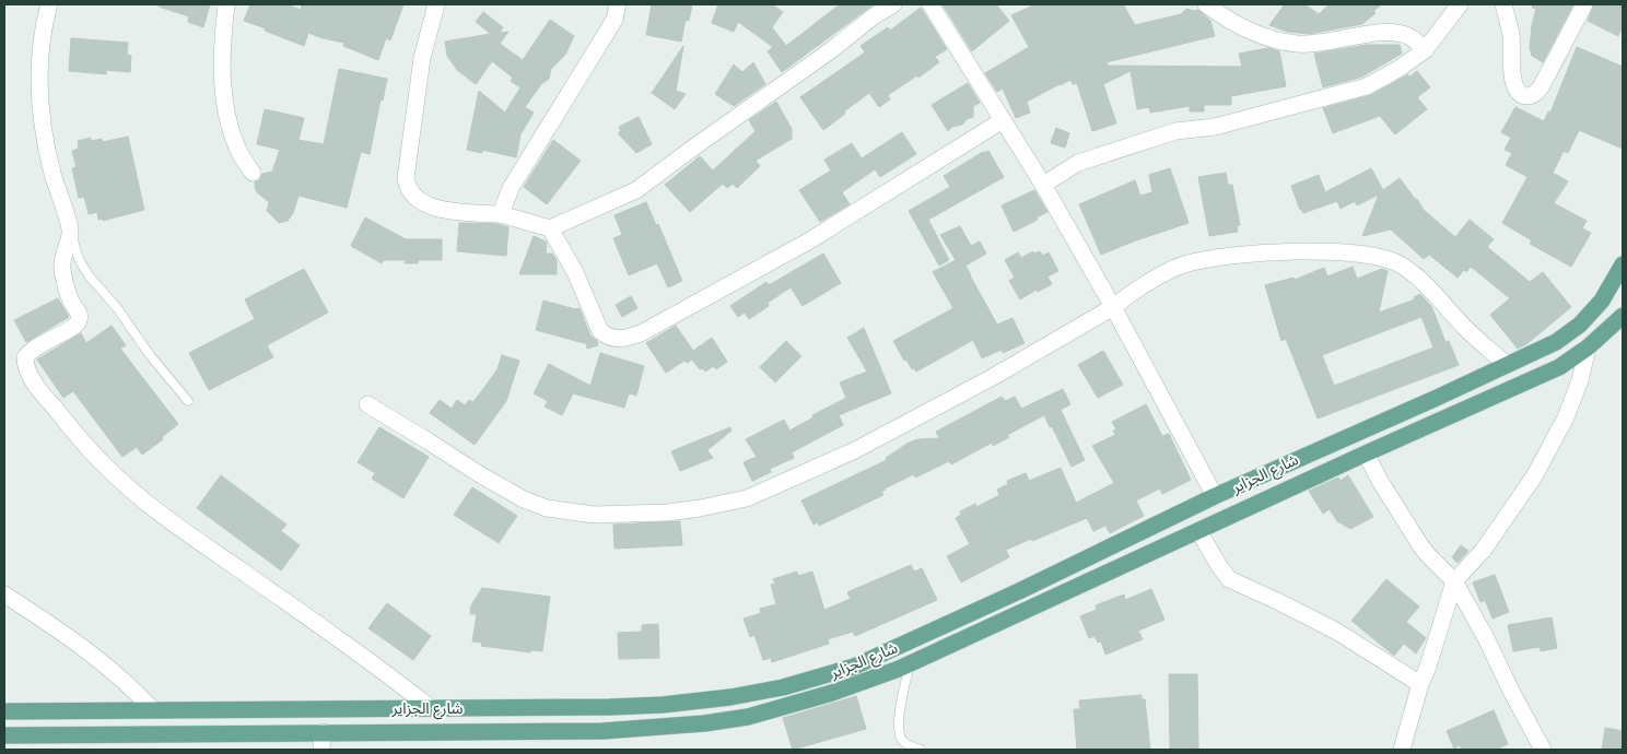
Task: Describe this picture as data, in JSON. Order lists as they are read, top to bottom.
{
  "streets": {
    "main road": ["شارع الجزاير"]
  }
}
